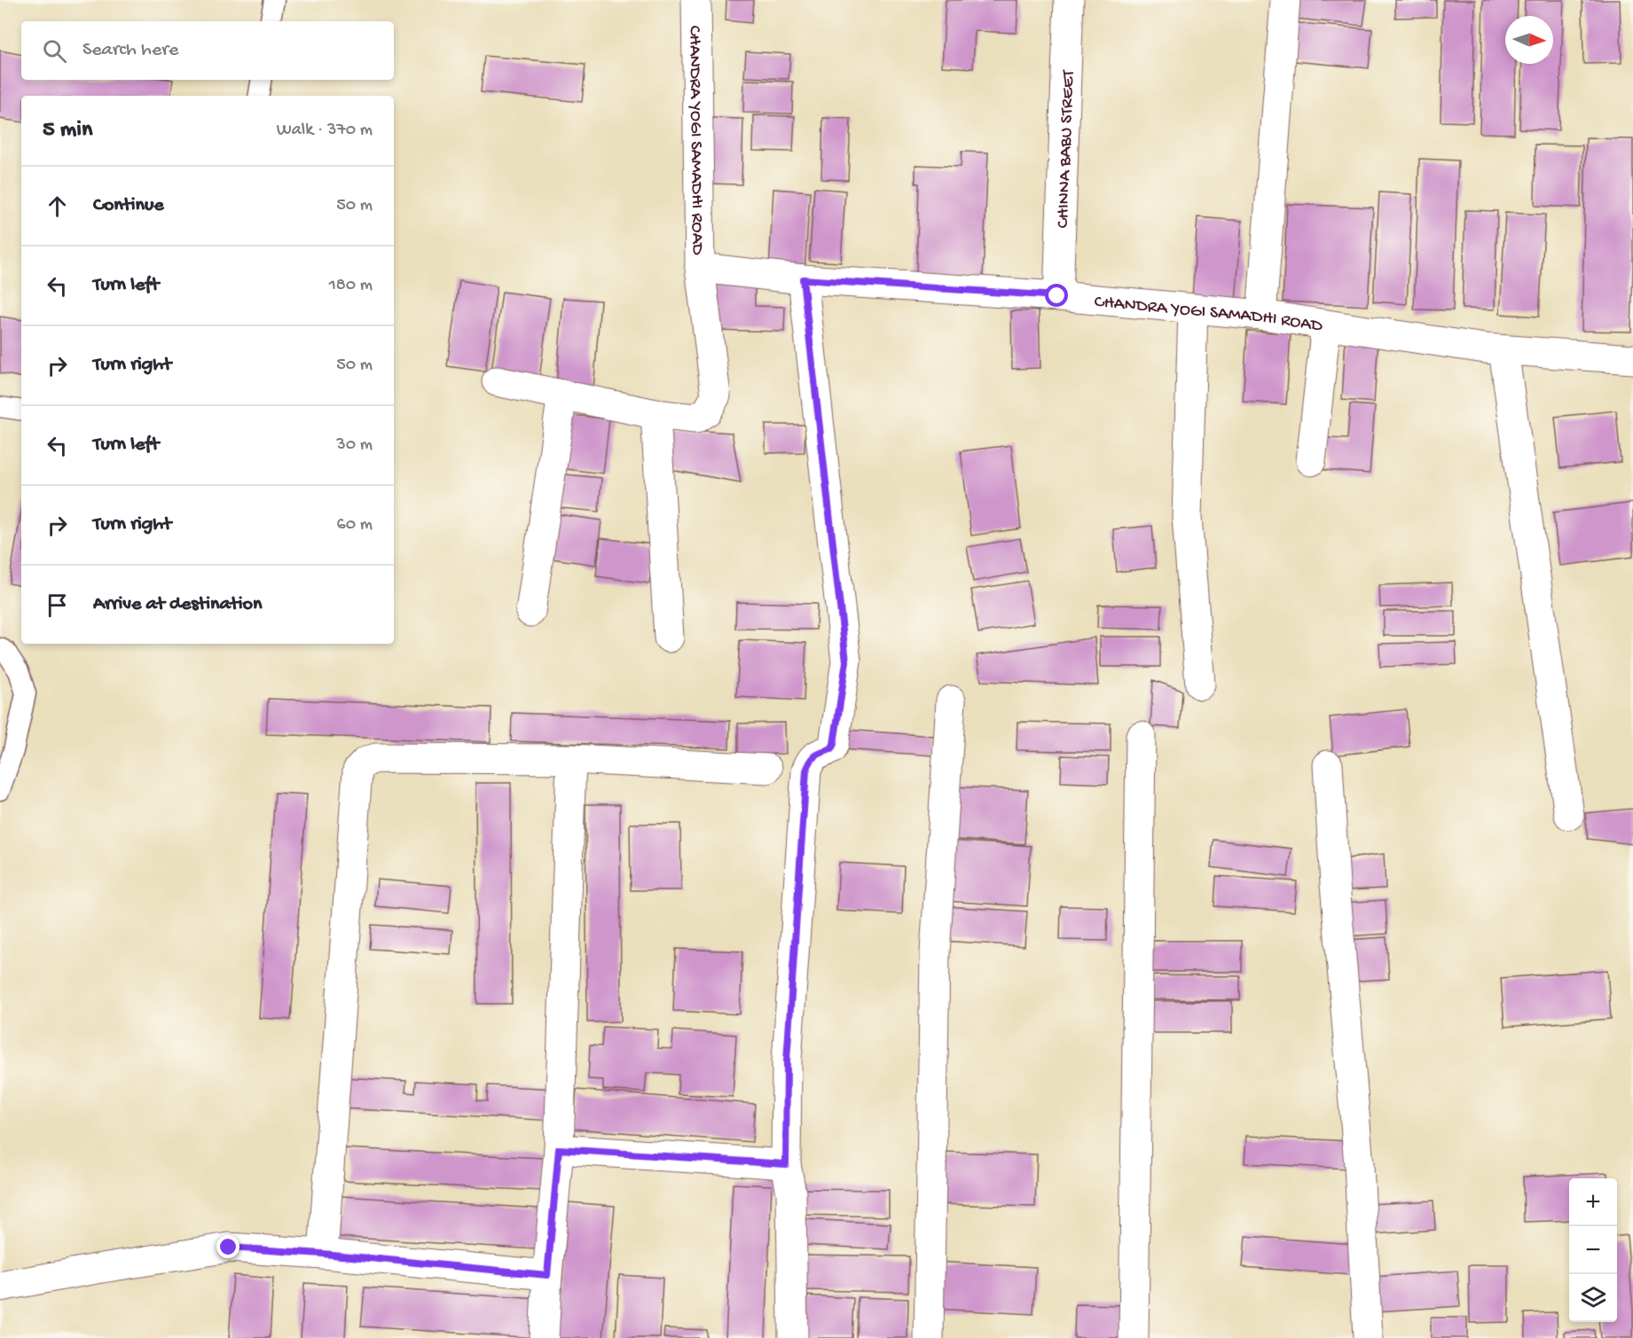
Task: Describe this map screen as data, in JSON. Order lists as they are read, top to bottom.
{
  "streets": {
    "street": ["CHANDRA YOGI SAMADHI ROAD", "CHINNA BABU STREET"]
  },
  "crossings": [
    ["CHANDRA YOGI SAMADHI ROAD", "CHINNA BABU STREET"]
  ],
  "north": "right",
  "page": {
    "search": "Search here",
    "heading": ["5 min", "Walk · 370 m"],
    "list": [
      ["Continue", "50 m"],
      ["Turn left", "180 m"],
      ["Turn right", "50 m"],
      ["Turn left", "30 m"],
      ["Turn right", "60 m"],
      "Arrive at destination"
    ],
    "map_buttons": ["+", "−"]
  }
}
